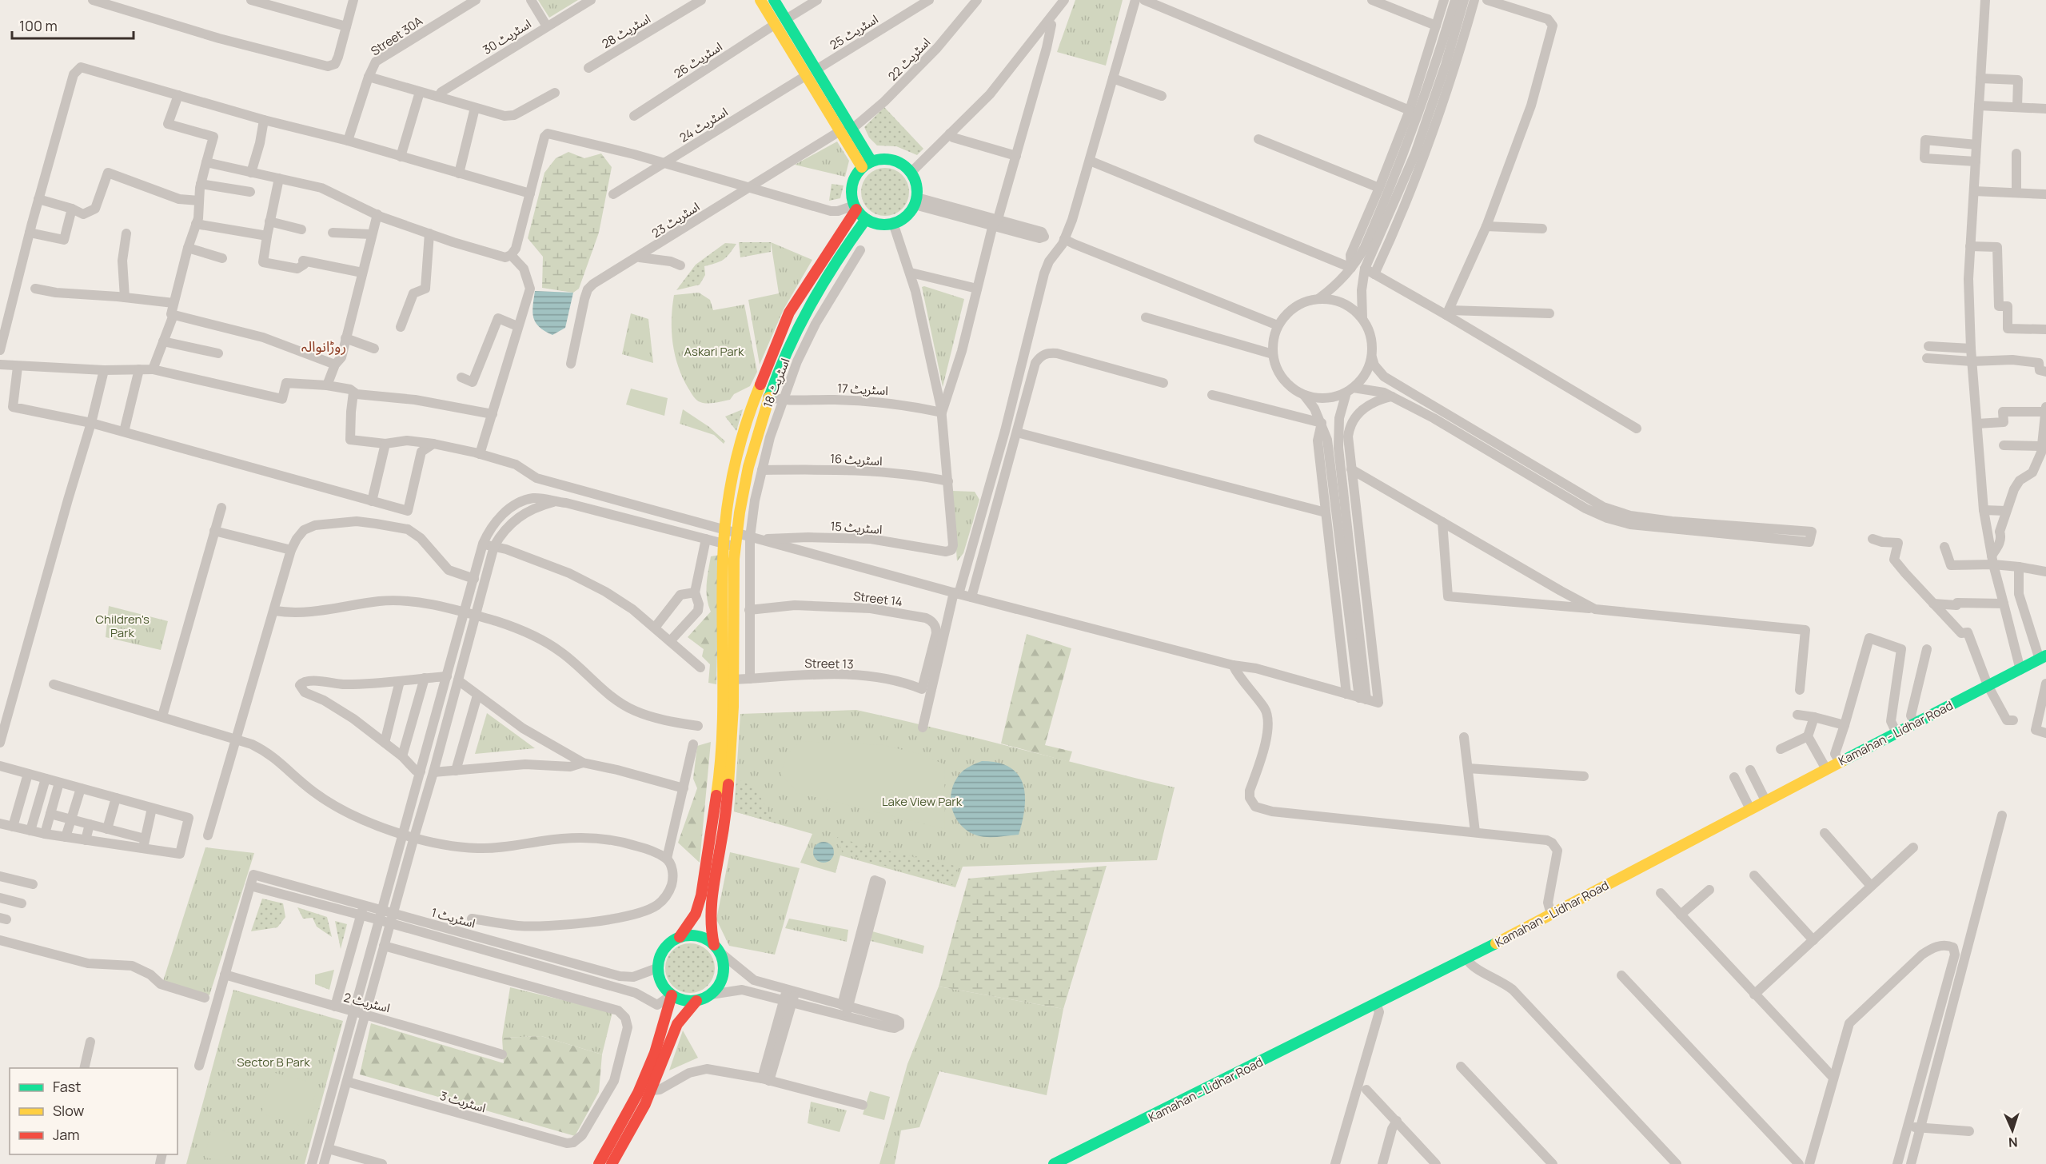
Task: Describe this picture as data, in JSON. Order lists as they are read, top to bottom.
{
  "streets": {
    "street": [
      "اسٹریٹ 28",
      "اسٹریٹ 25",
      "Street 30A",
      "اسٹریٹ 30",
      "اسٹریٹ 22",
      "اسٹریٹ 26",
      "اسٹریٹ 24",
      "اسٹریٹ 23",
      "اسٹریٹ 18",
      "اسٹریٹ 17",
      "اسٹریٹ 16",
      "اسٹریٹ 15",
      "Street 14",
      "Street 13",
      "Kamahan - Lidhar Road",
      "اسٹریٹ 1",
      "اسٹریٹ 2",
      "اسٹریٹ 3"
    ]
  },
  "crossings": [
    ["اسٹریٹ 25", "اسٹریٹ 24"],
    ["اسٹریٹ 22", "اسٹریٹ 23"],
    ["اسٹریٹ 18", "اسٹریٹ 17"],
    ["اسٹریٹ 18", "اسٹریٹ 16"],
    ["اسٹریٹ 18", "اسٹریٹ 15"],
    ["اسٹریٹ 18", "Street 14"],
    ["اسٹریٹ 18", "Street 13"],
    ["اسٹریٹ 16", "اسٹریٹ 15"],
    ["Street 14", "Street 13"],
    ["اسٹریٹ 1", "اسٹریٹ 2"]
  ],
  "districts": ["روڑانوالہ"],
  "parks": [
    "Askari Park",
    "Children's Park",
    "Lake View Park",
    "Sector B Park"
  ],
  "legend": ["Fast", "Slow", "Jam"],
  "scale_bar": "100 m",
  "north": "bottom"
}
